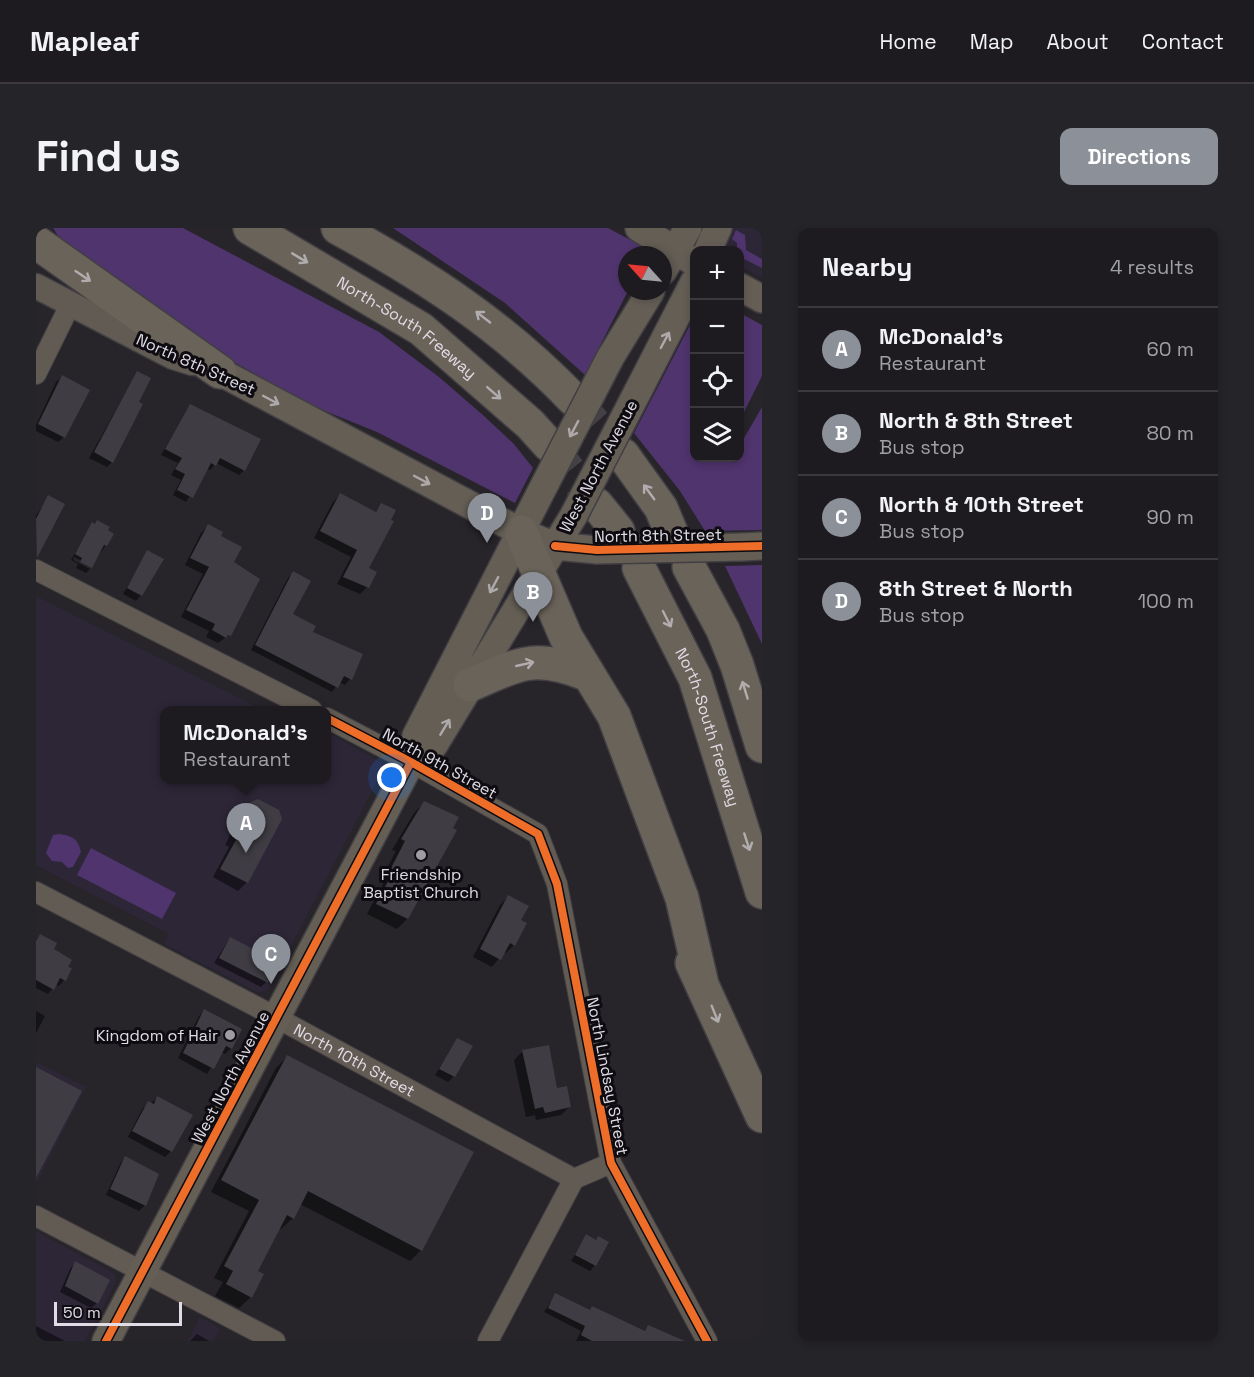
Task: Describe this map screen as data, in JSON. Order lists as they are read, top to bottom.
{
  "streets": {
    "highway": ["North-South Freeway"],
    "main road": ["North 8th Street", "West North Avenue"],
    "street": ["North 9th Street", "North 10th Street", "North Lindsay Street"]
  },
  "crossings": [
    ["North 8th Street", "West North Avenue"],
    ["West North Avenue", "North 9th Street"],
    ["West North Avenue", "North 10th Street"],
    ["North 9th Street", "North Lindsay Street"]
  ],
  "one_way": ["North 8th Street"],
  "places": ["Friendship Baptist Church", "Kingdom of Hair"],
  "scale_bar": "50 m",
  "north": "top left",
  "page": {
    "header": "Mapleaf",
    "nav": [
      "Home",
      "Map",
      "About",
      "Contact"
    ],
    "buttons": "Directions",
    "title": "Find us",
    "heading": ["Nearby", "4 results"],
    "map_buttons": ["+", "−"],
    "list": [
      {
        "mark": "A",
        "name": "McDonald's",
        "note": "Restaurant",
        "value": "60 m"
      },
      {
        "mark": "B",
        "name": "North & 8th Street",
        "note": "Bus stop",
        "value": "80 m"
      },
      {
        "mark": "C",
        "name": "North & 10th Street",
        "note": "Bus stop",
        "value": "90 m"
      },
      {
        "mark": "D",
        "name": "8th Street & North",
        "note": "Bus stop",
        "value": "100 m"
      }
    ],
    "pins": [
      "D",
      "B",
      "A",
      "C"
    ],
    "popup": ["McDonald's", "Restaurant"],
    "scale": "50 m"
  }
}
